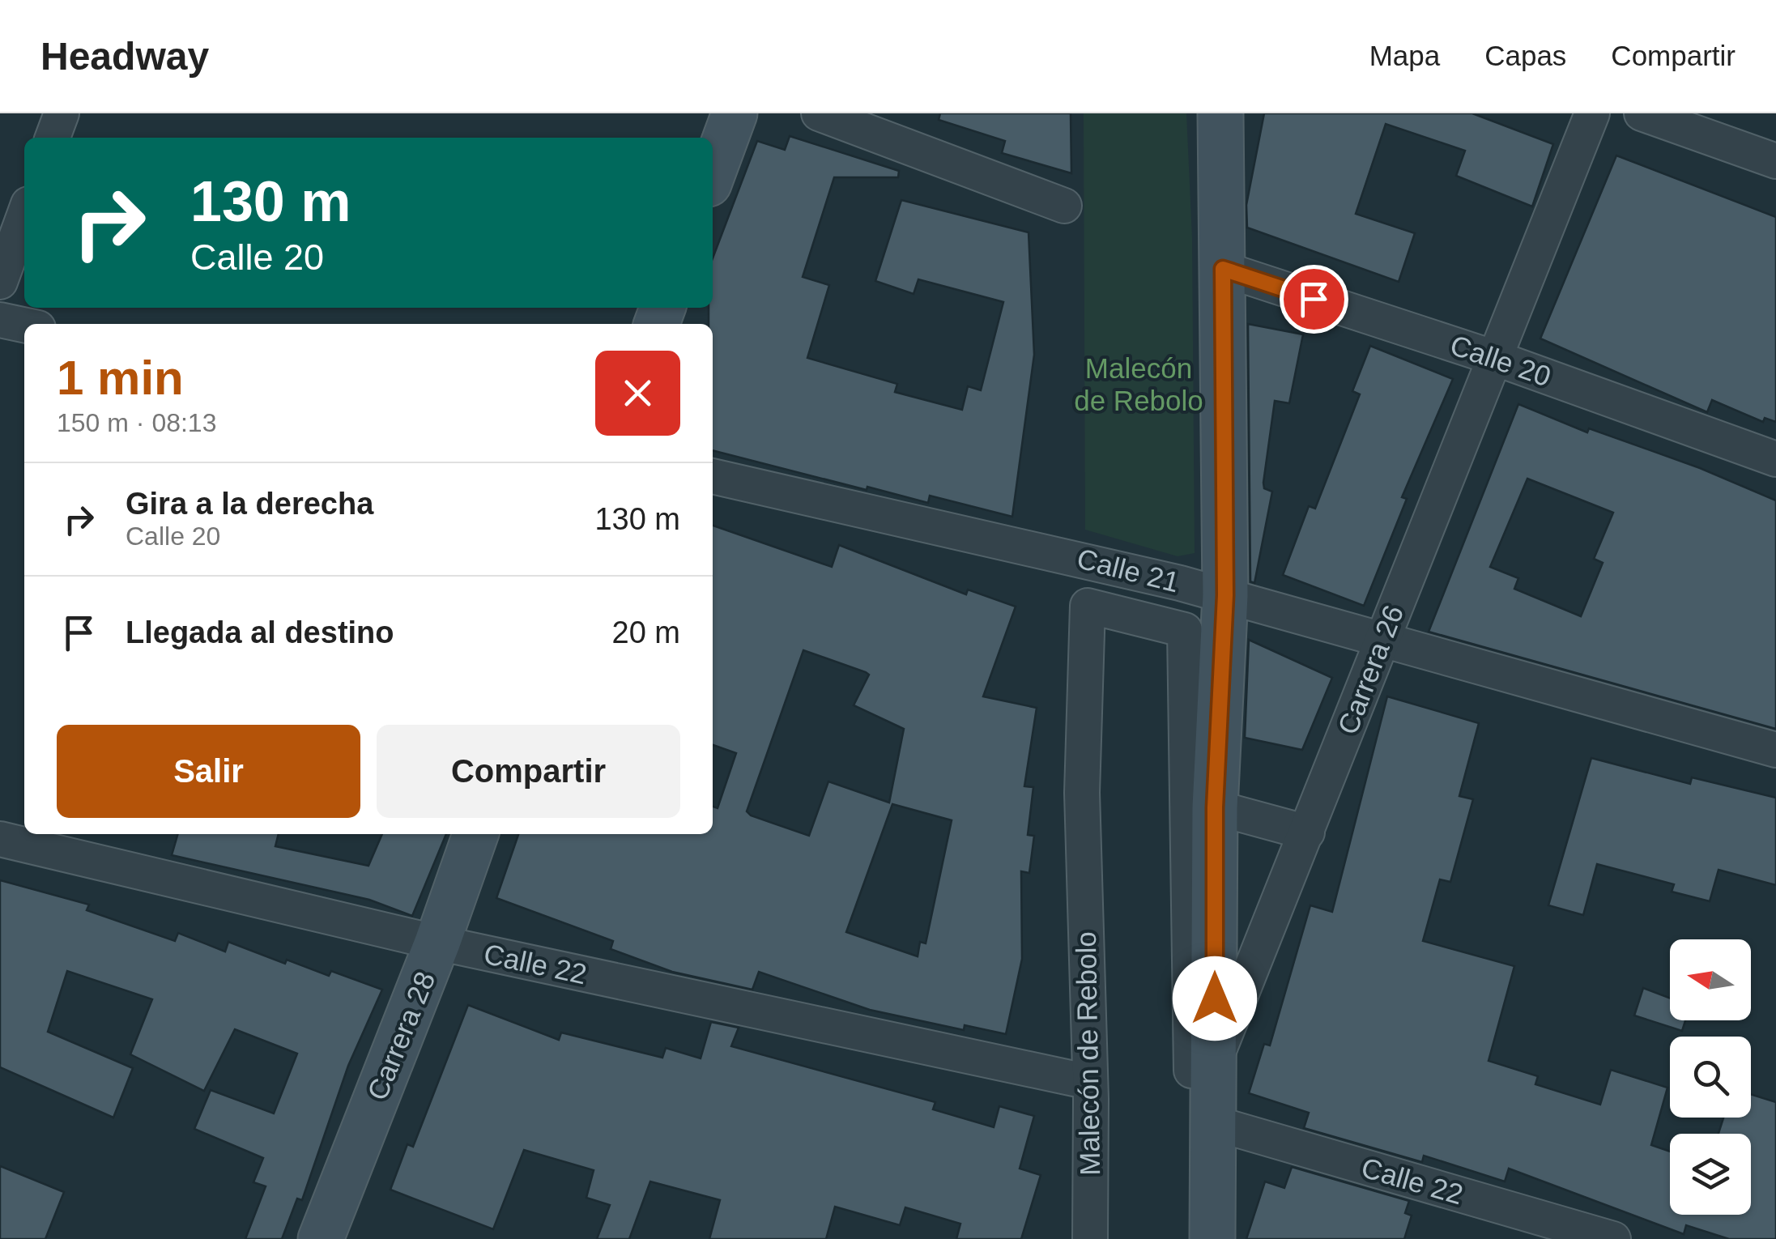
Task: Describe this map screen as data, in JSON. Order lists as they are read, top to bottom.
{
  "streets": {
    "street": [
      "Calle 20",
      "Calle 21",
      "Carrera 26",
      "Calle 22",
      "Carrera 28",
      "Malecón de Rebolo"
    ]
  },
  "crossings": [
    ["Calle 20", "Carrera 26"],
    ["Calle 21", "Carrera 26"],
    ["Carrera 26", "Calle 22"],
    ["Calle 22", "Carrera 28"]
  ],
  "parks": ["Malecón de Rebolo"],
  "north": "left",
  "page": {
    "header": "Headway",
    "nav": ["Mapa", "Capas", "Compartir"],
    "turn": ["130 m", "Calle 20"],
    "heading": ["1 min", "150 m · 08:13"],
    "list": [
      {
        "name": "Gira a la derecha",
        "note": "Calle 20",
        "value": "130 m"
      },
      {
        "name": "Llegada al destino",
        "value": "20 m"
      }
    ],
    "buttons": ["Salir", "Compartir"]
  }
}
